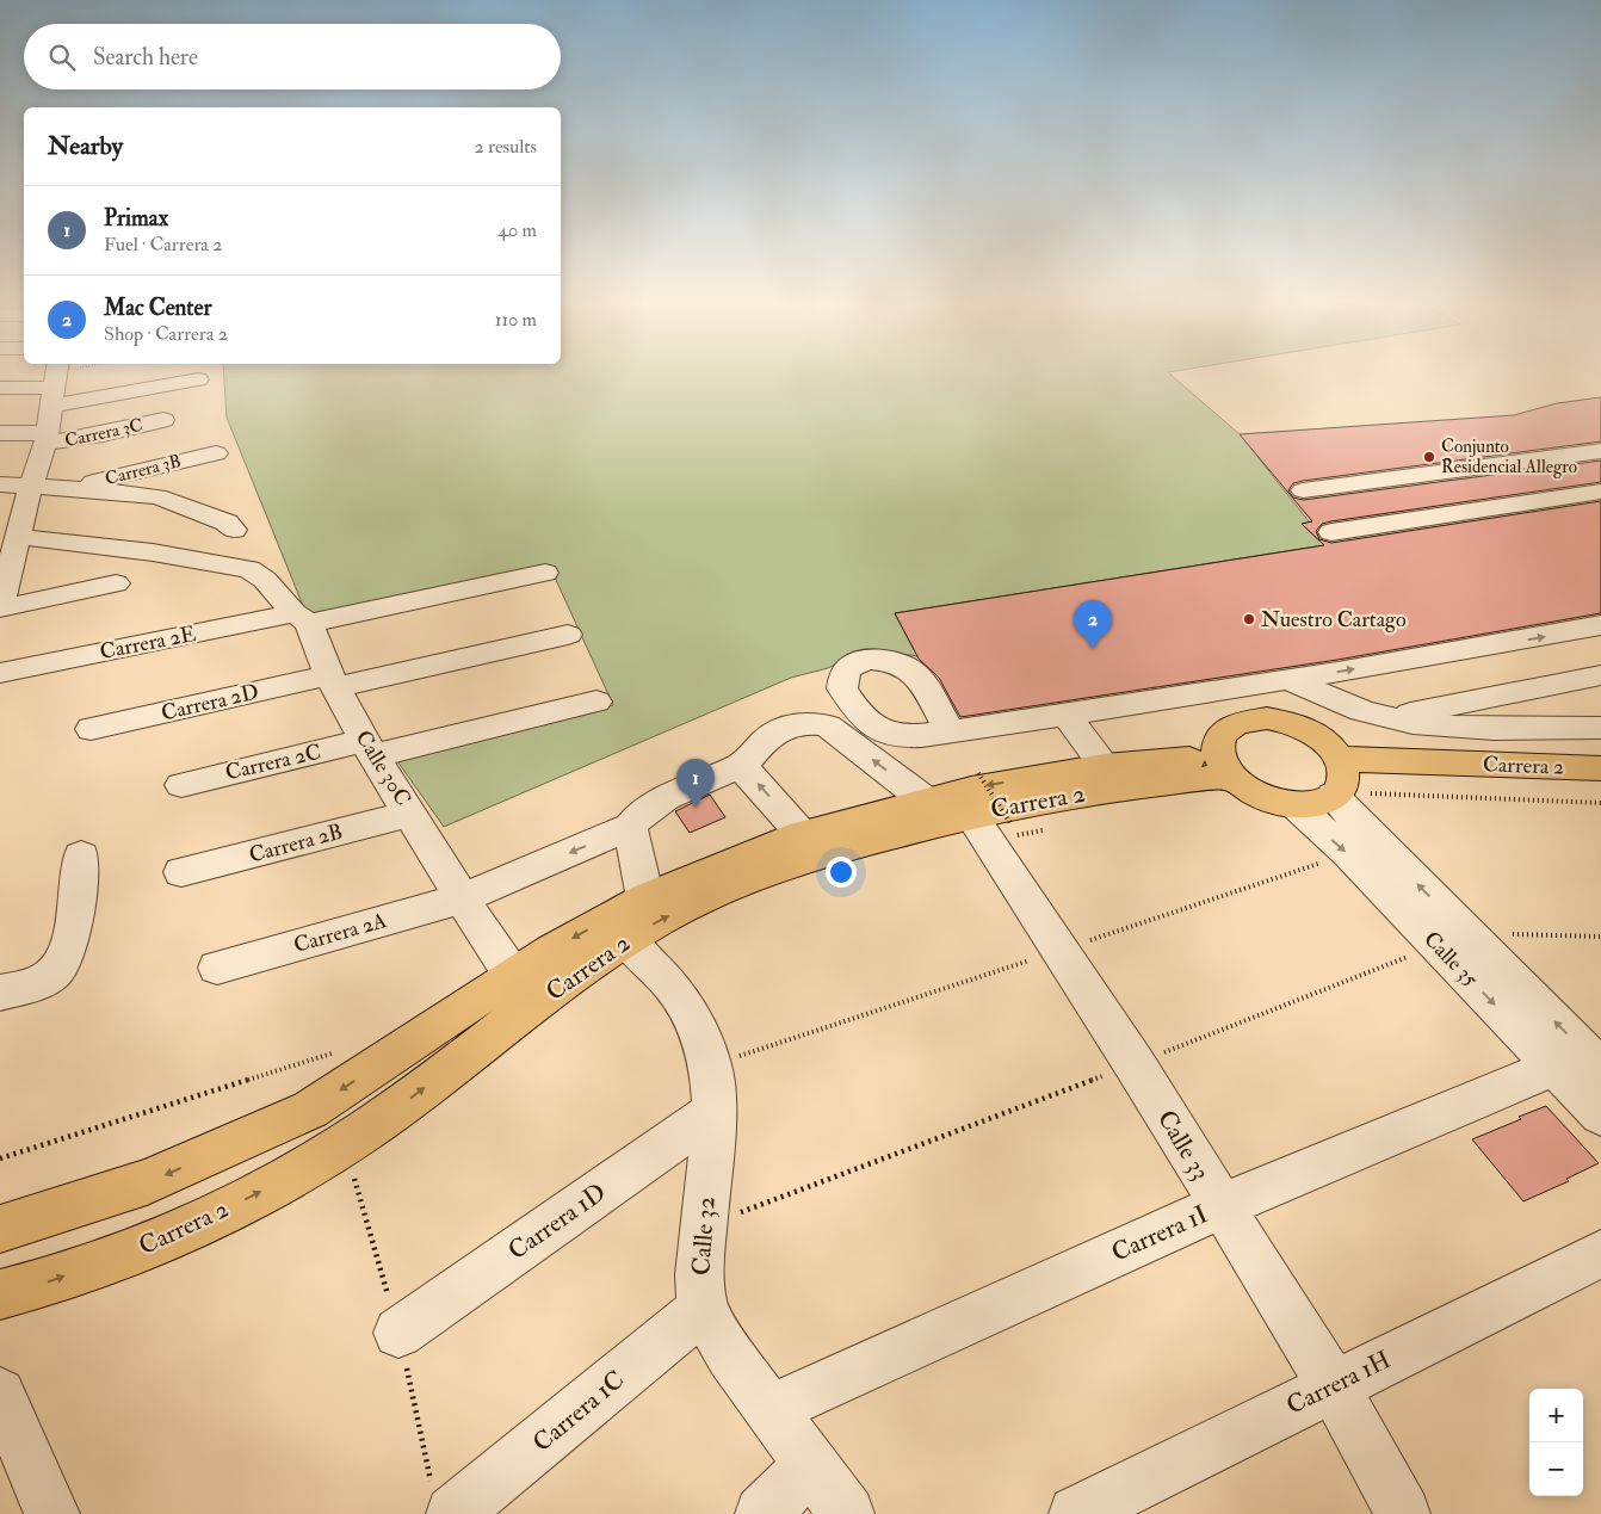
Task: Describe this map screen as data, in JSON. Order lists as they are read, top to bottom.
{
  "streets": {
    "main road": ["Carrera 2"],
    "street": [
      "Carrera 3C",
      "Carrera 3B",
      "Carrera 2E",
      "Carrera 2D",
      "Carrera 2C",
      "Calle 30C",
      "Carrera 2B",
      "Carrera 2A",
      "Calle 35",
      "Calle 33",
      "Carrera 1D",
      "Carrera 1I",
      "Calle 32",
      "Carrera 1H",
      "Carrera 1C"
    ]
  },
  "crossings": [
    ["Carrera 2E", "Calle 30C"],
    ["Carrera 2D", "Calle 30C"],
    ["Carrera 2C", "Calle 30C"],
    ["Carrera 2", "Calle 30C"],
    ["Carrera 2", "Calle 35"],
    ["Carrera 2", "Calle 33"],
    ["Carrera 2", "Calle 32"],
    ["Calle 30C", "Carrera 2B"],
    ["Calle 30C", "Carrera 2A"],
    ["Calle 35", "Carrera 1I"],
    ["Calle 33", "Carrera 1I"],
    ["Calle 33", "Carrera 1H"],
    ["Carrera 1D", "Calle 32"],
    ["Carrera 1I", "Calle 32"],
    ["Calle 32", "Carrera 1C"]
  ],
  "one_way": ["Carrera 2A"],
  "places": ["Conjunto Residencial Allegro", "Nuestro Cartago"],
  "page": {
    "search": "Search here",
    "heading": ["Nearby", "2 results"],
    "list": [
      {
        "mark": "1",
        "name": "Primax",
        "note": "Fuel · Carrera 2",
        "value": "40 m"
      },
      {
        "mark": "2",
        "name": "Mac Center",
        "note": "Shop · Carrera 2",
        "value": "110 m"
      }
    ],
    "pins": ["2", "1"],
    "map_buttons": ["+", "−"]
  }
}
